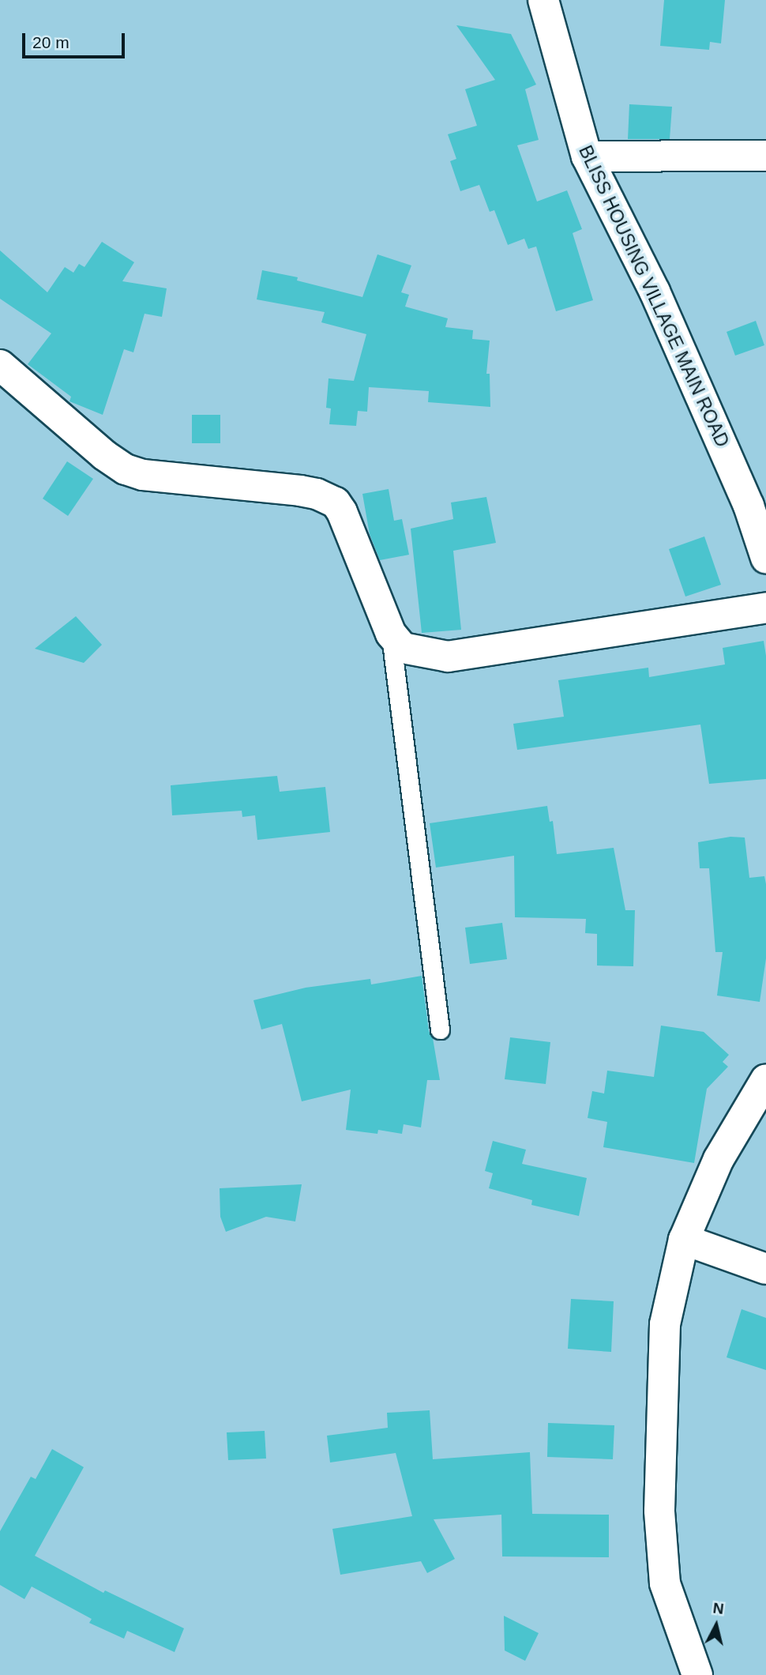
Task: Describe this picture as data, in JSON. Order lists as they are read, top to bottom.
{
  "streets": {
    "street": ["BLISS HOUSING VILLAGE MAIN ROAD"]
  },
  "scale_bar": "20 m",
  "north": "top"
}
